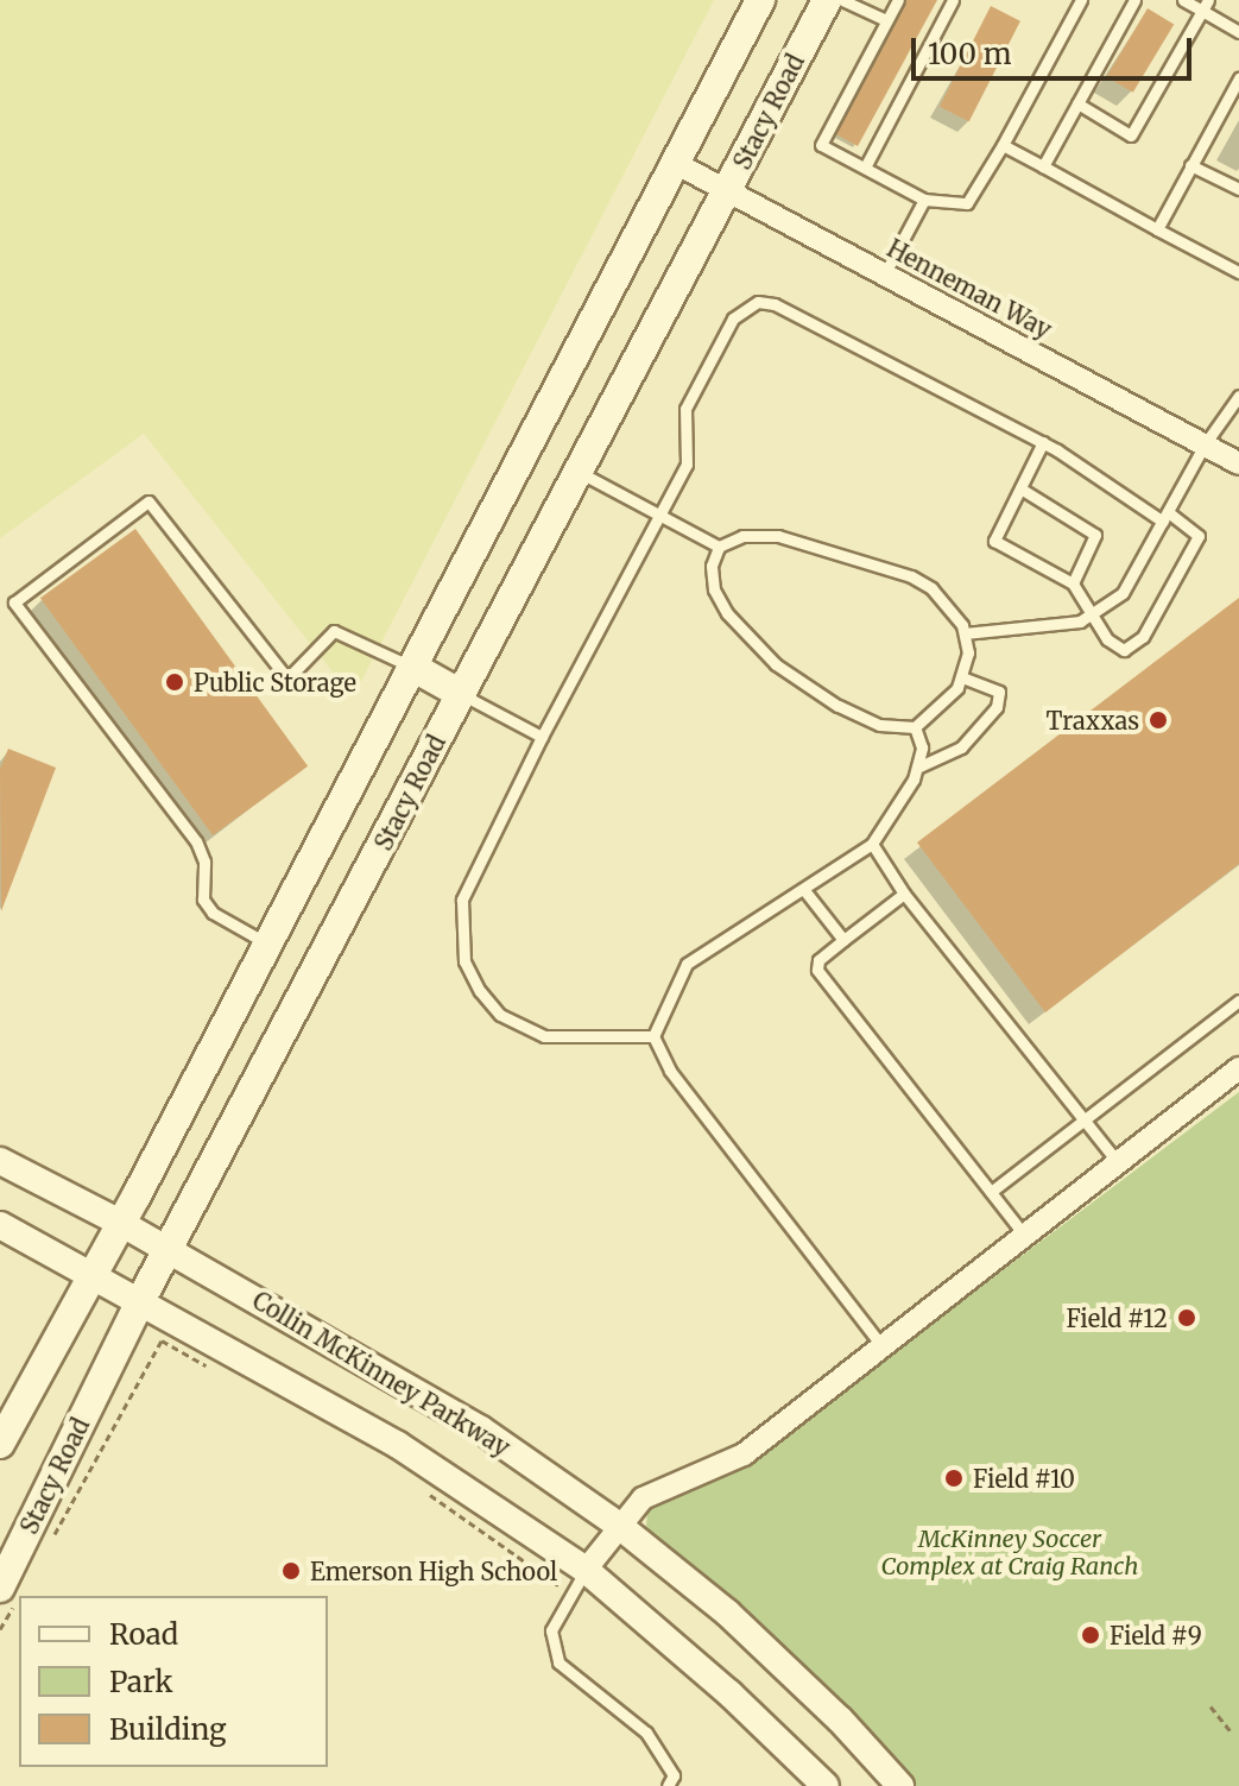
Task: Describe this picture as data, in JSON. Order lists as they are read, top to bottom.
{
  "streets": {
    "main road": ["Stacy Road"],
    "street": ["Henneman Way", "Collin McKinney Parkway"]
  },
  "crossings": [
    ["Stacy Road", "Henneman Way"],
    ["Stacy Road", "Collin McKinney Parkway"]
  ],
  "parks": ["McKinney Soccer Complex at Craig Ranch"],
  "places": [
    "Public Storage",
    "Traxxas",
    "Field #12",
    "Field #10",
    "Emerson High School",
    "Field #9"
  ],
  "legend": ["Road", "Park", "Building"],
  "scale_bar": "100 m"
}
